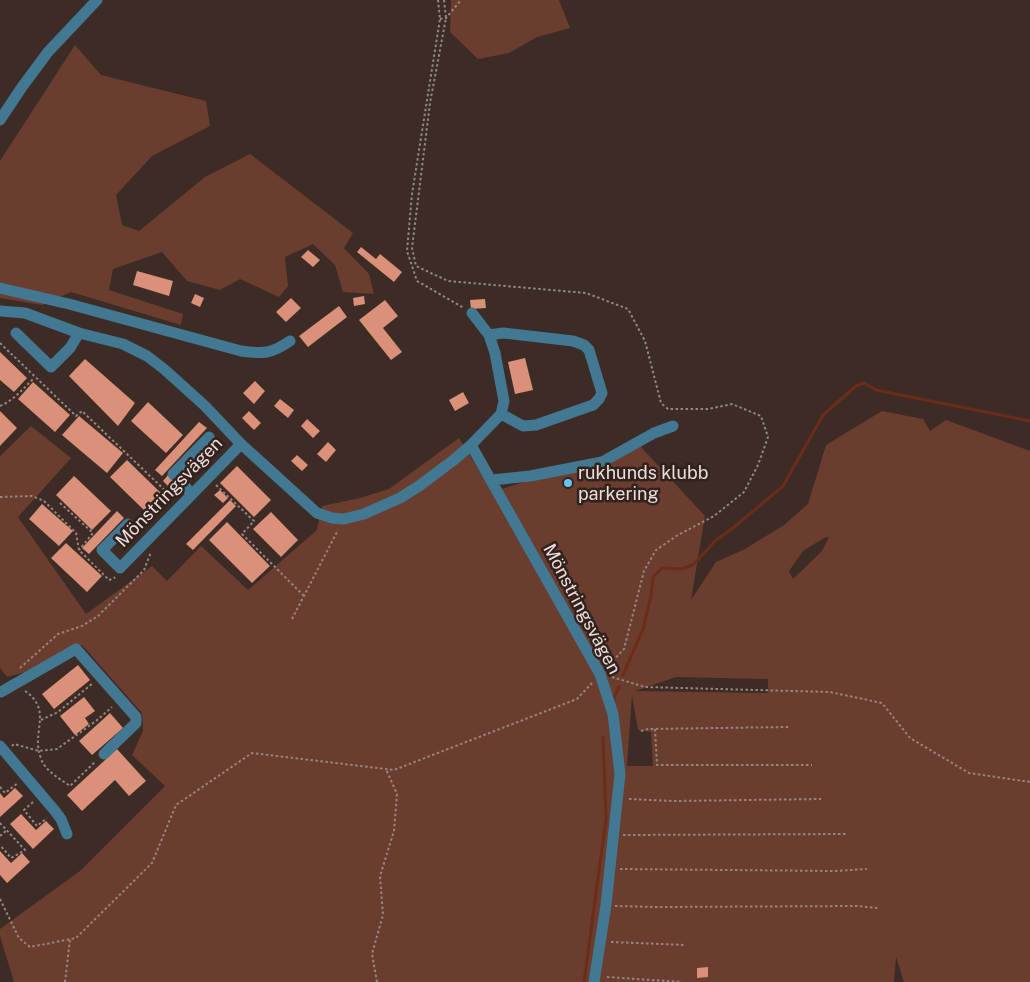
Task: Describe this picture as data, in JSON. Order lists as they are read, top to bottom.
{
  "streets": {
    "street": ["Mönstringsvägen"]
  },
  "places": ["rukhunds klubb parkering"]
}
